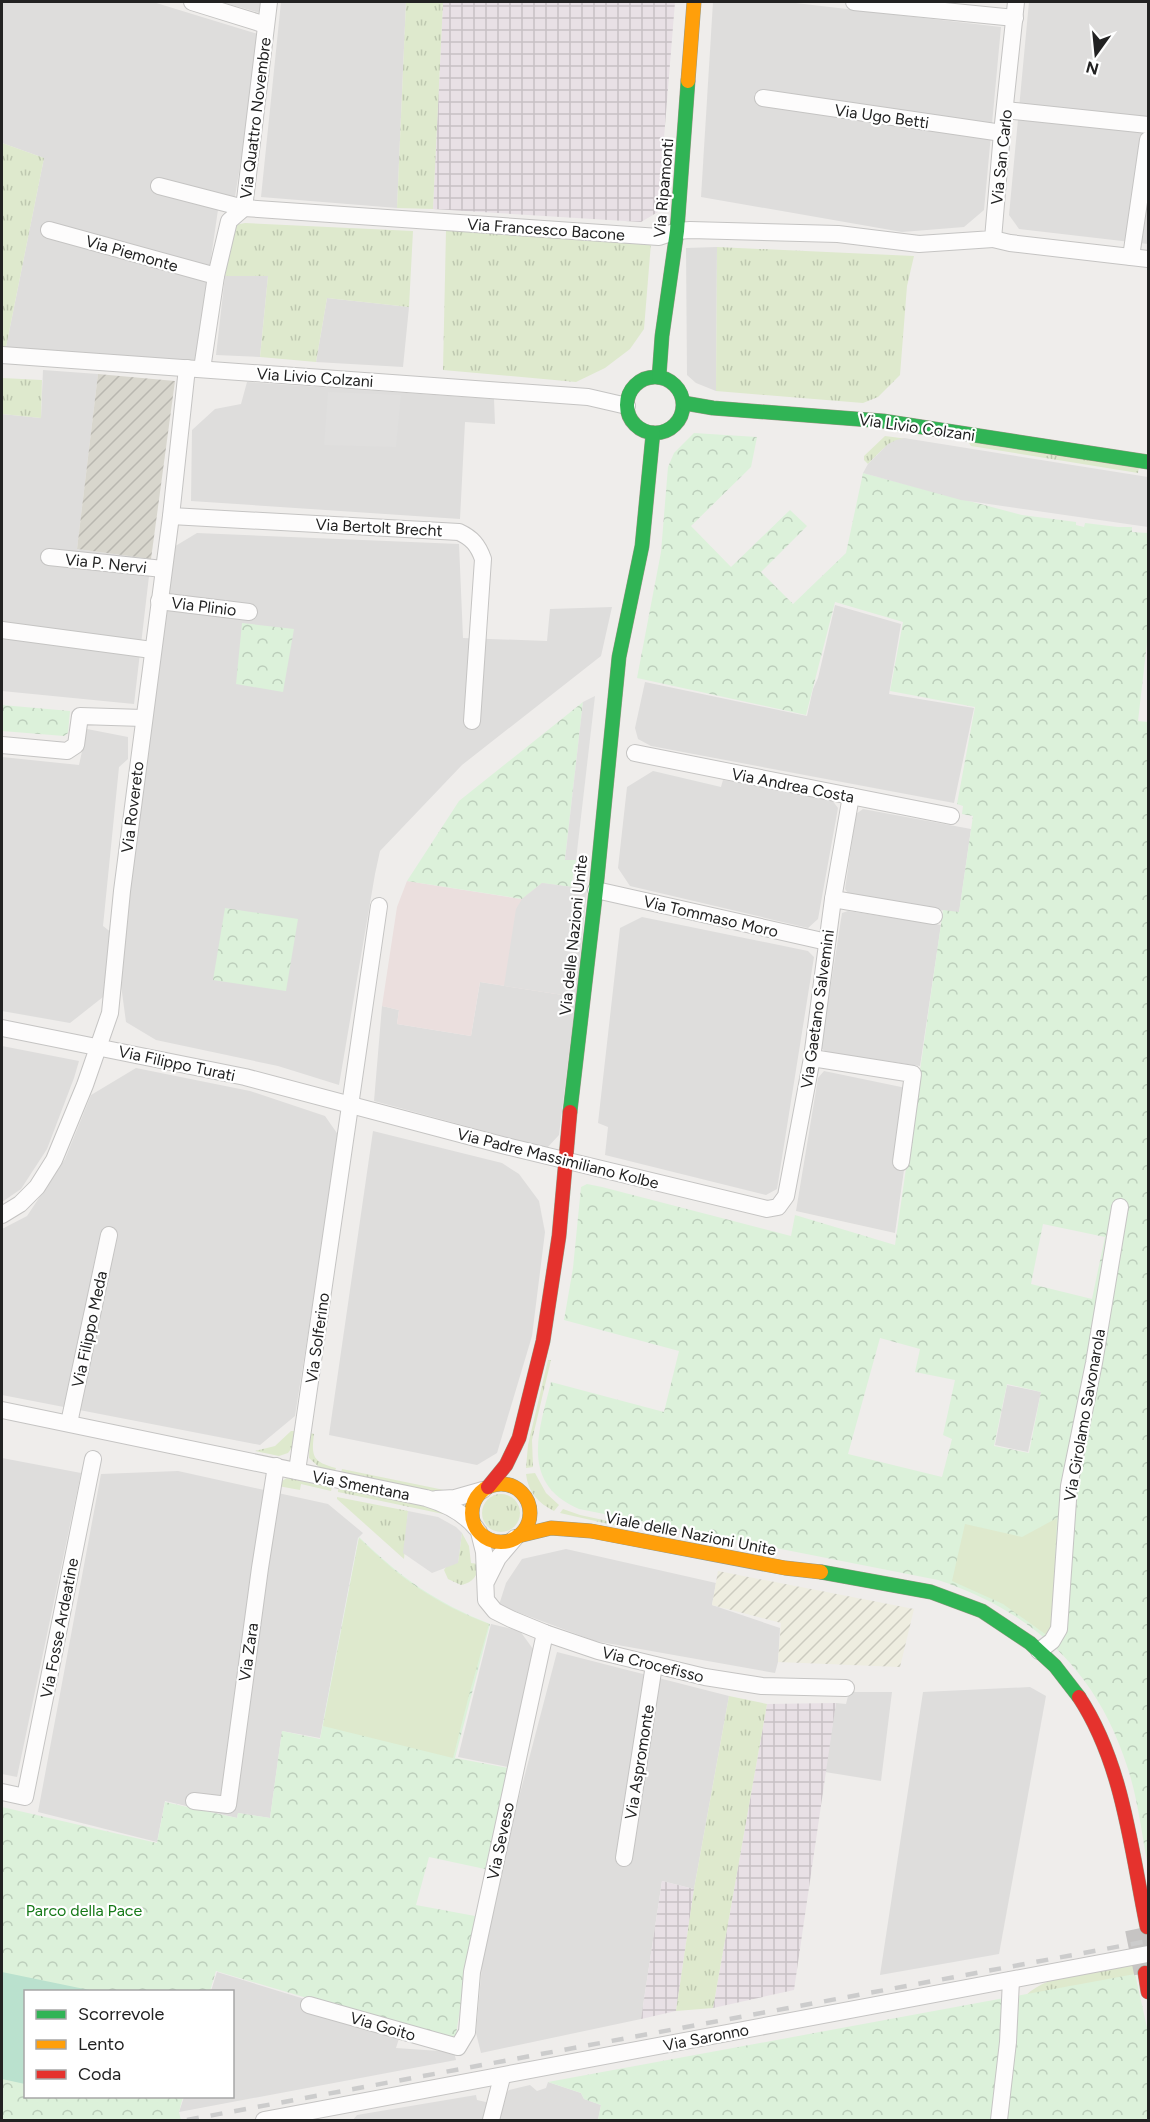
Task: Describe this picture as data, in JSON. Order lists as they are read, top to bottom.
{
  "streets": {
    "street": [
      "Via Ugo Betti",
      "Via Quattro Novembre",
      "Via San Carlo",
      "Via Ripamonti",
      "Via Francesco Bacone",
      "Via Piemonte",
      "Via Livio Colzani",
      "Via Bertolt Brecht",
      "Via P. Nervi",
      "Via Plinio",
      "Via Andrea Costa",
      "Via Rovereto",
      "Via Tommaso Moro",
      "Via delle Nazioni Unite",
      "Via Gaetano Salvemini",
      "Via Filippo Turati",
      "Via Padre Massimiliano Kolbe",
      "Via Filippo Meda",
      "Via Solferino",
      "Via Girolamo Savonarola",
      "Via Smentana",
      "Viale delle Nazioni Unite",
      "Via Fosse Ardeatine",
      "Via Zara",
      "Via Crocefisso",
      "Via Aspromonte",
      "Via Seveso",
      "Via Goito",
      "Via Saronno"
    ]
  },
  "crossings": [
    ["Via Ugo Betti", "Via San Carlo"],
    ["Via Quattro Novembre", "Via Francesco Bacone"],
    ["Via Quattro Novembre", "Via Piemonte"],
    ["Via Quattro Novembre", "Via Livio Colzani"],
    ["Via Quattro Novembre", "Via Rovereto"],
    ["Via San Carlo", "Via Francesco Bacone"],
    ["Via Ripamonti", "Via Francesco Bacone"],
    ["Via Ripamonti", "Via Livio Colzani"],
    ["Via Ripamonti", "Via delle Nazioni Unite"],
    ["Via Livio Colzani", "Via Rovereto"],
    ["Via Livio Colzani", "Via delle Nazioni Unite"],
    ["Via Bertolt Brecht", "Via Rovereto"],
    ["Via P. Nervi", "Via Rovereto"],
    ["Via Plinio", "Via Rovereto"],
    ["Via Andrea Costa", "Via Gaetano Salvemini"],
    ["Via Rovereto", "Via Filippo Turati"],
    ["Via Tommaso Moro", "Via delle Nazioni Unite"],
    ["Via Tommaso Moro", "Via Gaetano Salvemini"],
    ["Via delle Nazioni Unite", "Via Padre Massimiliano Kolbe"],
    ["Via Gaetano Salvemini", "Via Padre Massimiliano Kolbe"],
    ["Via Filippo Turati", "Via Padre Massimiliano Kolbe"],
    ["Via Filippo Turati", "Via Solferino"],
    ["Via Padre Massimiliano Kolbe", "Via Solferino"],
    ["Via Solferino", "Via Smentana"],
    ["Via Girolamo Savonarola", "Viale delle Nazioni Unite"],
    ["Via Smentana", "Viale delle Nazioni Unite"],
    ["Via Smentana", "Via Crocefisso"],
    ["Viale delle Nazioni Unite", "Via Crocefisso"],
    ["Via Crocefisso", "Via Aspromonte"],
    ["Via Crocefisso", "Via Seveso"],
    ["Via Seveso", "Via Goito"]
  ],
  "parks": ["Parco della Pace"],
  "legend": ["Scorrevole", "Lento", "Coda"],
  "north": "bottom"
}
